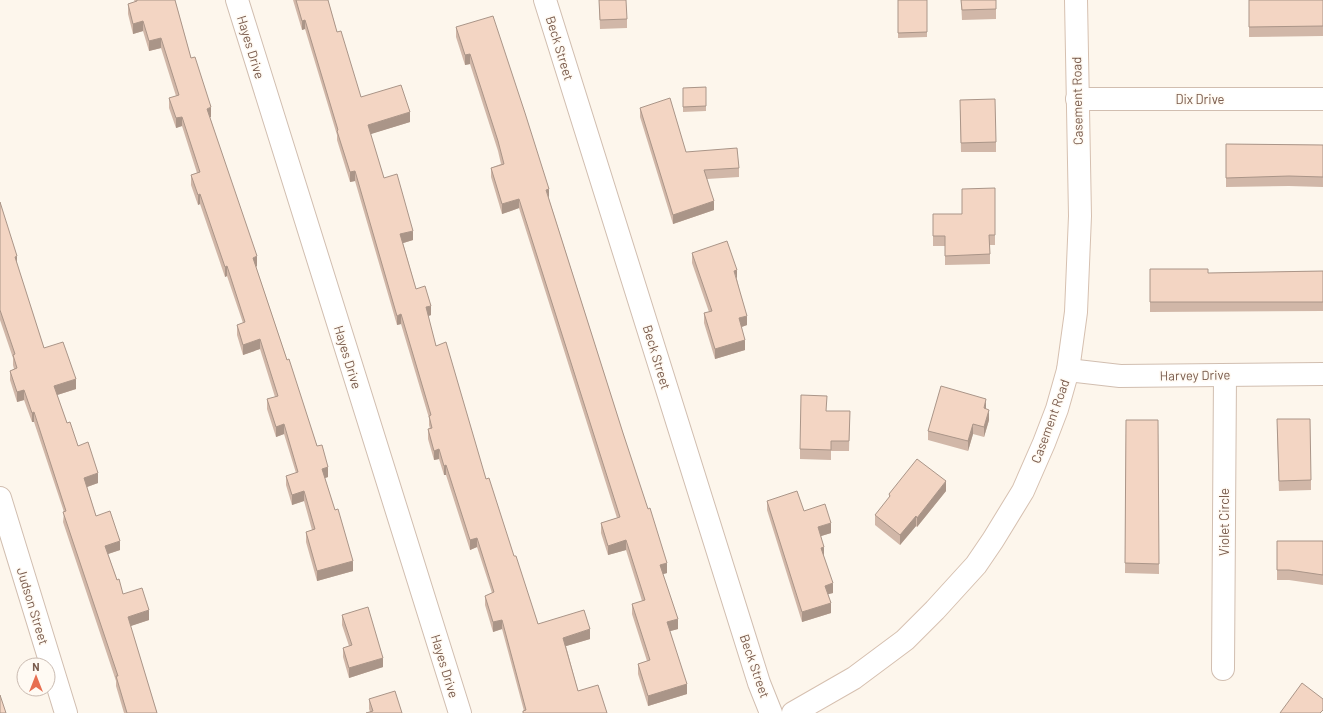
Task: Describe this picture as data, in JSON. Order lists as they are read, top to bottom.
{
  "streets": {
    "street": [
      "Hayes Drive",
      "Beck Street",
      "Dix Drive",
      "Casement Road",
      "Harvey Drive",
      "Violet Circle",
      "Judson Street"
    ]
  },
  "crossings": [
    ["Dix Drive", "Casement Road"],
    ["Casement Road", "Harvey Drive"],
    ["Harvey Drive", "Violet Circle"]
  ],
  "north": "top"
}
